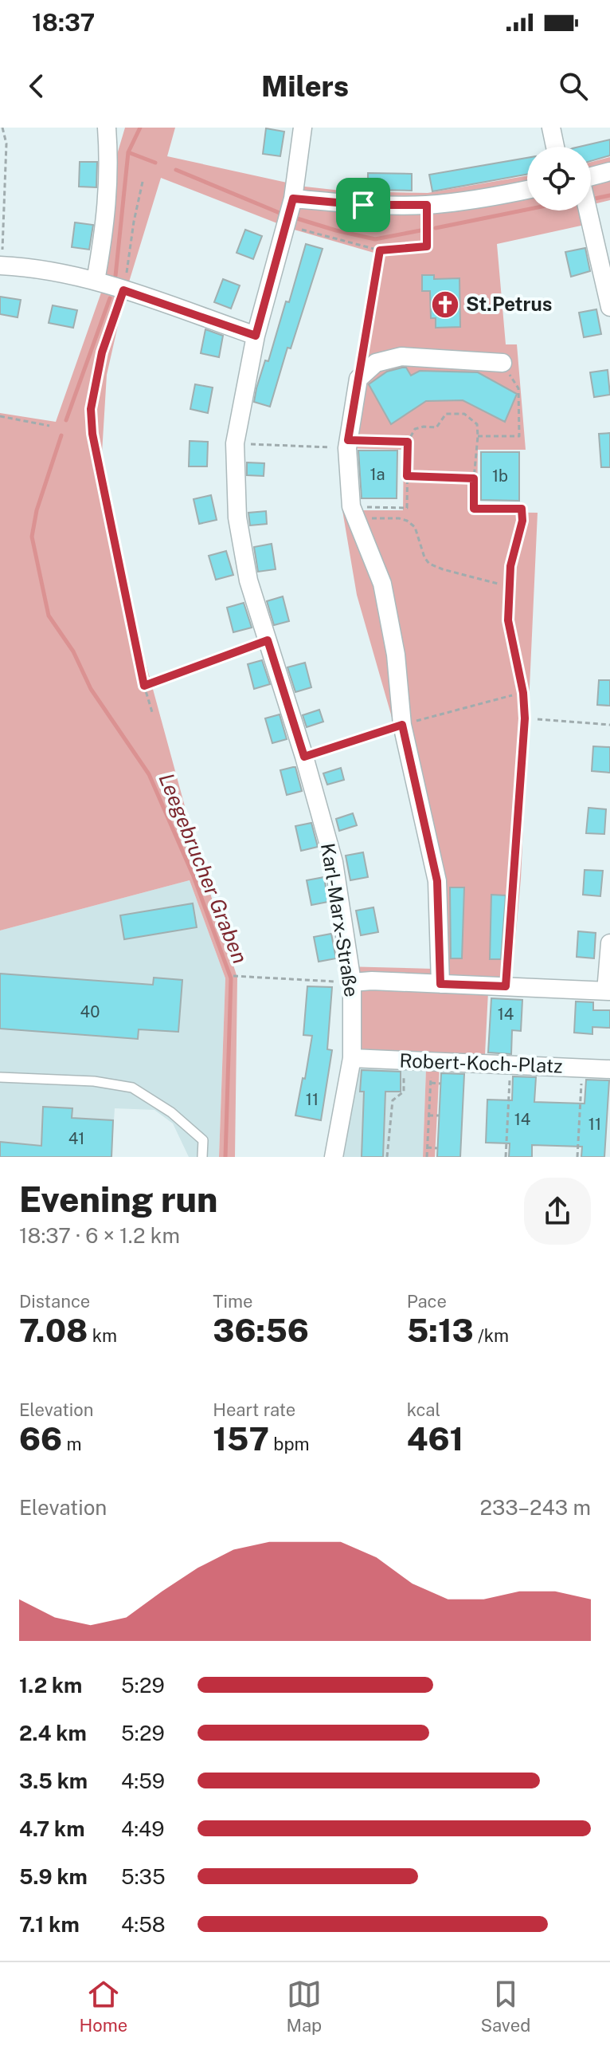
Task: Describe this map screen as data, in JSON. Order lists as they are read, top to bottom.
{
  "streets": {
    "street": ["Karl-Marx-Straße", "Robert-Koch-Platz"]
  },
  "crossings": [
    ["Karl-Marx-Straße", "Robert-Koch-Platz"]
  ],
  "water": ["Leegebrucher Graben"],
  "places": {
    "church": ["St.Petrus"]
  },
  "house_numbers": [
    "1a",
    "1b",
    "40",
    "14",
    "11",
    "14",
    "11",
    "41"
  ],
  "page": {
    "status": "18:37",
    "header": "Milers",
    "heading": ["Evening run", "18:37 · 6 × 1.2 km"],
    "stats": [
      ["Distance", "7.08 km"],
      ["Time", "36:56"],
      ["Pace", "5:13 /km"],
      ["Elevation", "66 m"],
      ["Heart rate", "157 bpm"],
      ["kcal", "461"]
    ],
    "chart": ["Elevation", "233–243 m"],
    "list": [
      {
        "name": "1.2 km",
        "note": "5:29"
      },
      {
        "name": "2.4 km",
        "note": "5:29"
      },
      {
        "name": "3.5 km",
        "note": "4:59"
      },
      {
        "name": "4.7 km",
        "note": "4:49"
      },
      {
        "name": "5.9 km",
        "note": "5:35"
      },
      {
        "name": "7.1 km",
        "note": "4:58"
      }
    ],
    "tabs": ["Home", "Map", "Saved"]
  }
}
